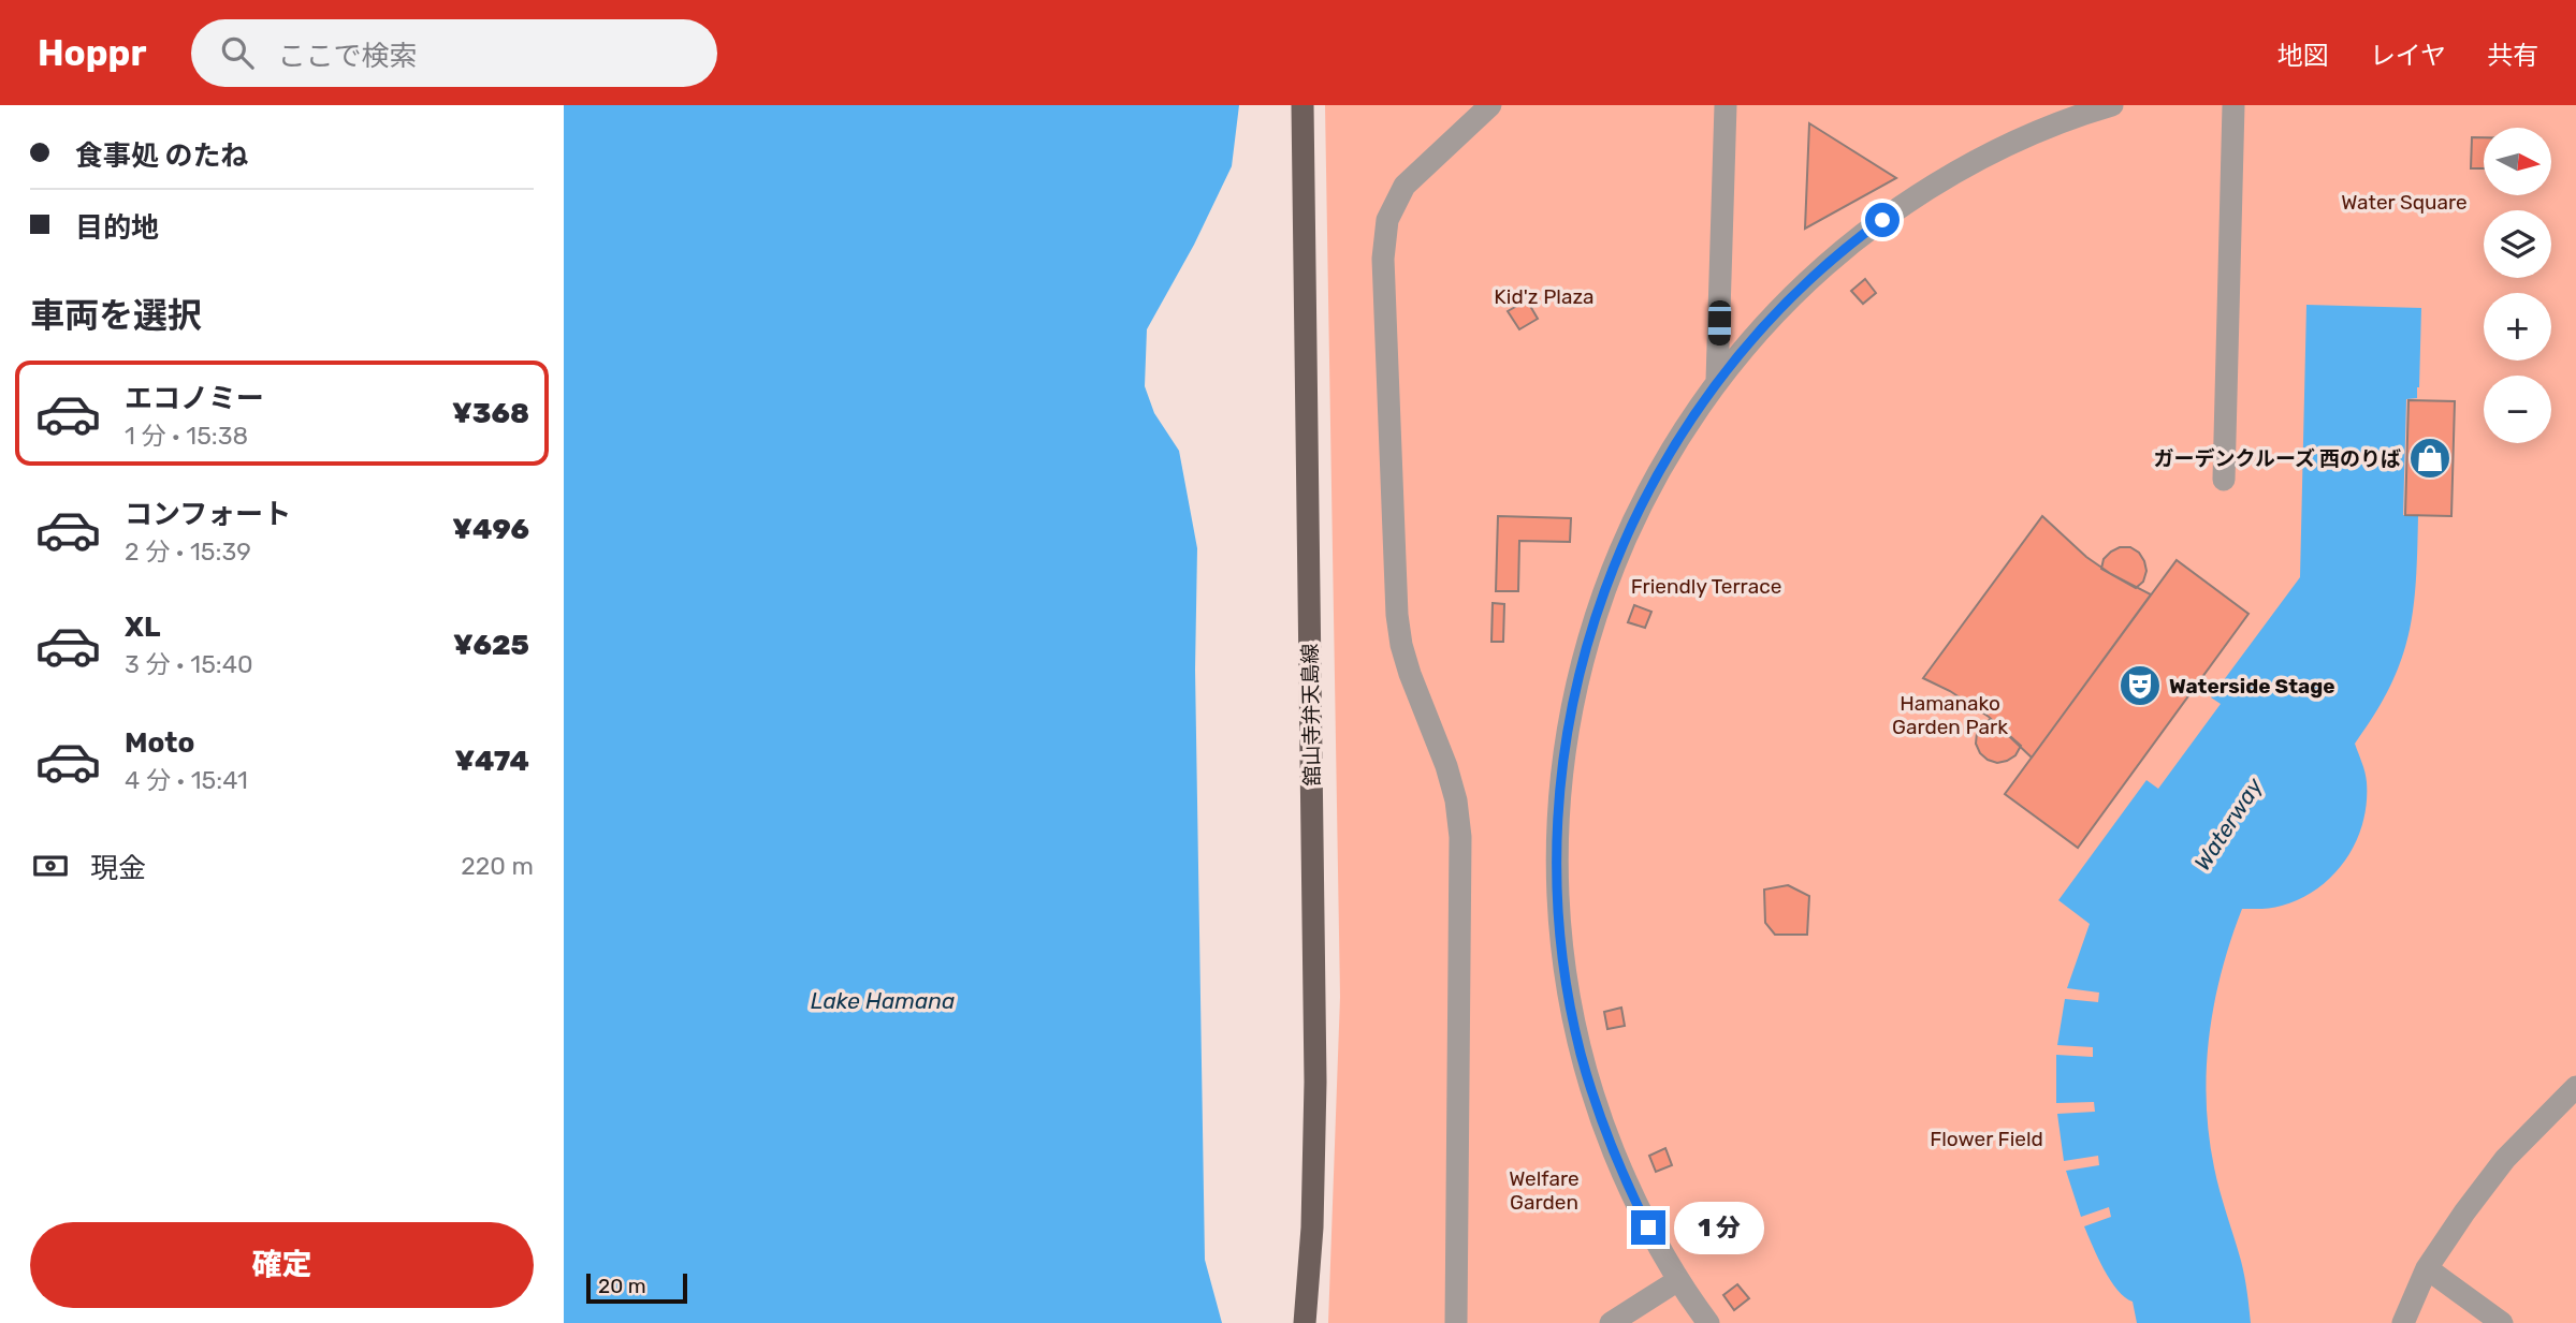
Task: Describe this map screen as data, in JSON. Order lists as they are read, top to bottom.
{
  "streets": {
    "main road": ["舘山寺弁天島線"]
  },
  "water": ["Waterway", "Lake Hamana"],
  "parks": [
    "Water Square",
    "Kid'z Plaza",
    "Friendly Terrace",
    "Hamanako Garden Park",
    "Flower Field",
    "Welfare Garden"
  ],
  "places": {
    "shop": ["ガーデンクルーズ 西のりば"],
    "theatre": ["Waterside Stage"]
  },
  "scale_bar": "20 m",
  "north": "right",
  "page": {
    "header": "Hoppr",
    "search": "ここで検索",
    "nav": ["地図", "レイヤ", "共有"],
    "banner": ["食事処 のたね", "目的地"],
    "map_buttons": ["+", "−"],
    "heading": "車両を選択",
    "list": [
      {
        "name": "エコノミー",
        "note": "1 分 · 15:38",
        "value": "¥368"
      },
      {
        "name": "コンフォート",
        "note": "2 分 · 15:39",
        "value": "¥496"
      },
      {
        "name": "XL",
        "note": "3 分 · 15:40",
        "value": "¥625"
      },
      {
        "name": "Moto",
        "note": "4 分 · 15:41",
        "value": "¥474"
      }
    ],
    "pay": ["現金", "220 m"],
    "bubble": "1 分",
    "buttons": "確定",
    "scale": "20 m"
  }
}
